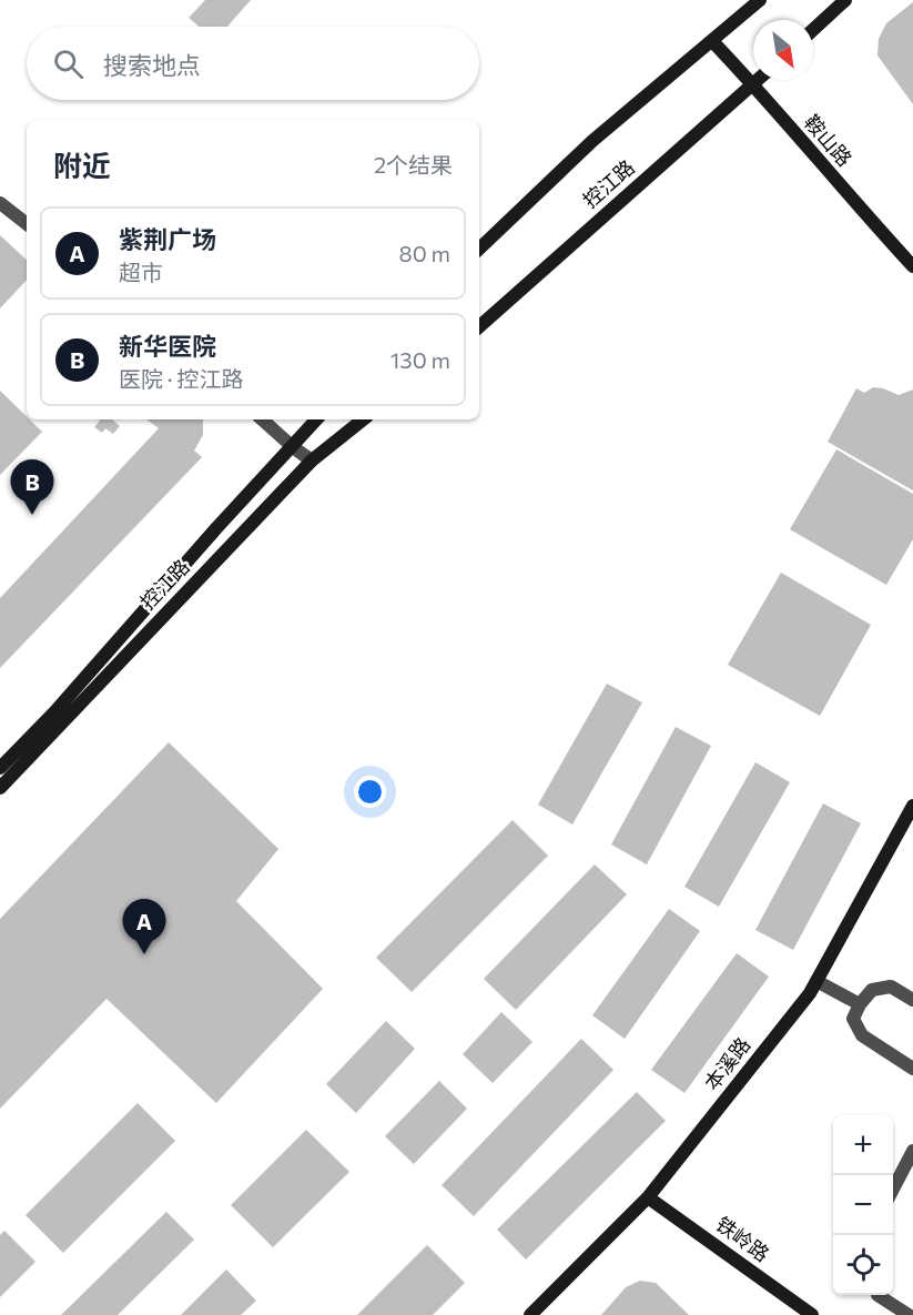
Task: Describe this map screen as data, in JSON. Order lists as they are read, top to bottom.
{
  "streets": {
    "main road": [
      "鞍山路",
      "控江路",
      "本溪路",
      "铁岭路"
    ]
  },
  "crossings": [
    ["鞍山路", "控江路"],
    ["本溪路", "铁岭路"]
  ],
  "north": "bottom right",
  "page": {
    "search": "搜索地点",
    "heading": ["附近", "2个结果"],
    "list": [
      {
        "mark": "A",
        "name": "紫荆广场",
        "note": "超市",
        "value": "80 m"
      },
      {
        "mark": "B",
        "name": "新华医院",
        "note": "医院 · 控江路",
        "value": "130 m"
      }
    ],
    "pins": ["B", "A"],
    "map_buttons": ["+", "−"]
  }
}
